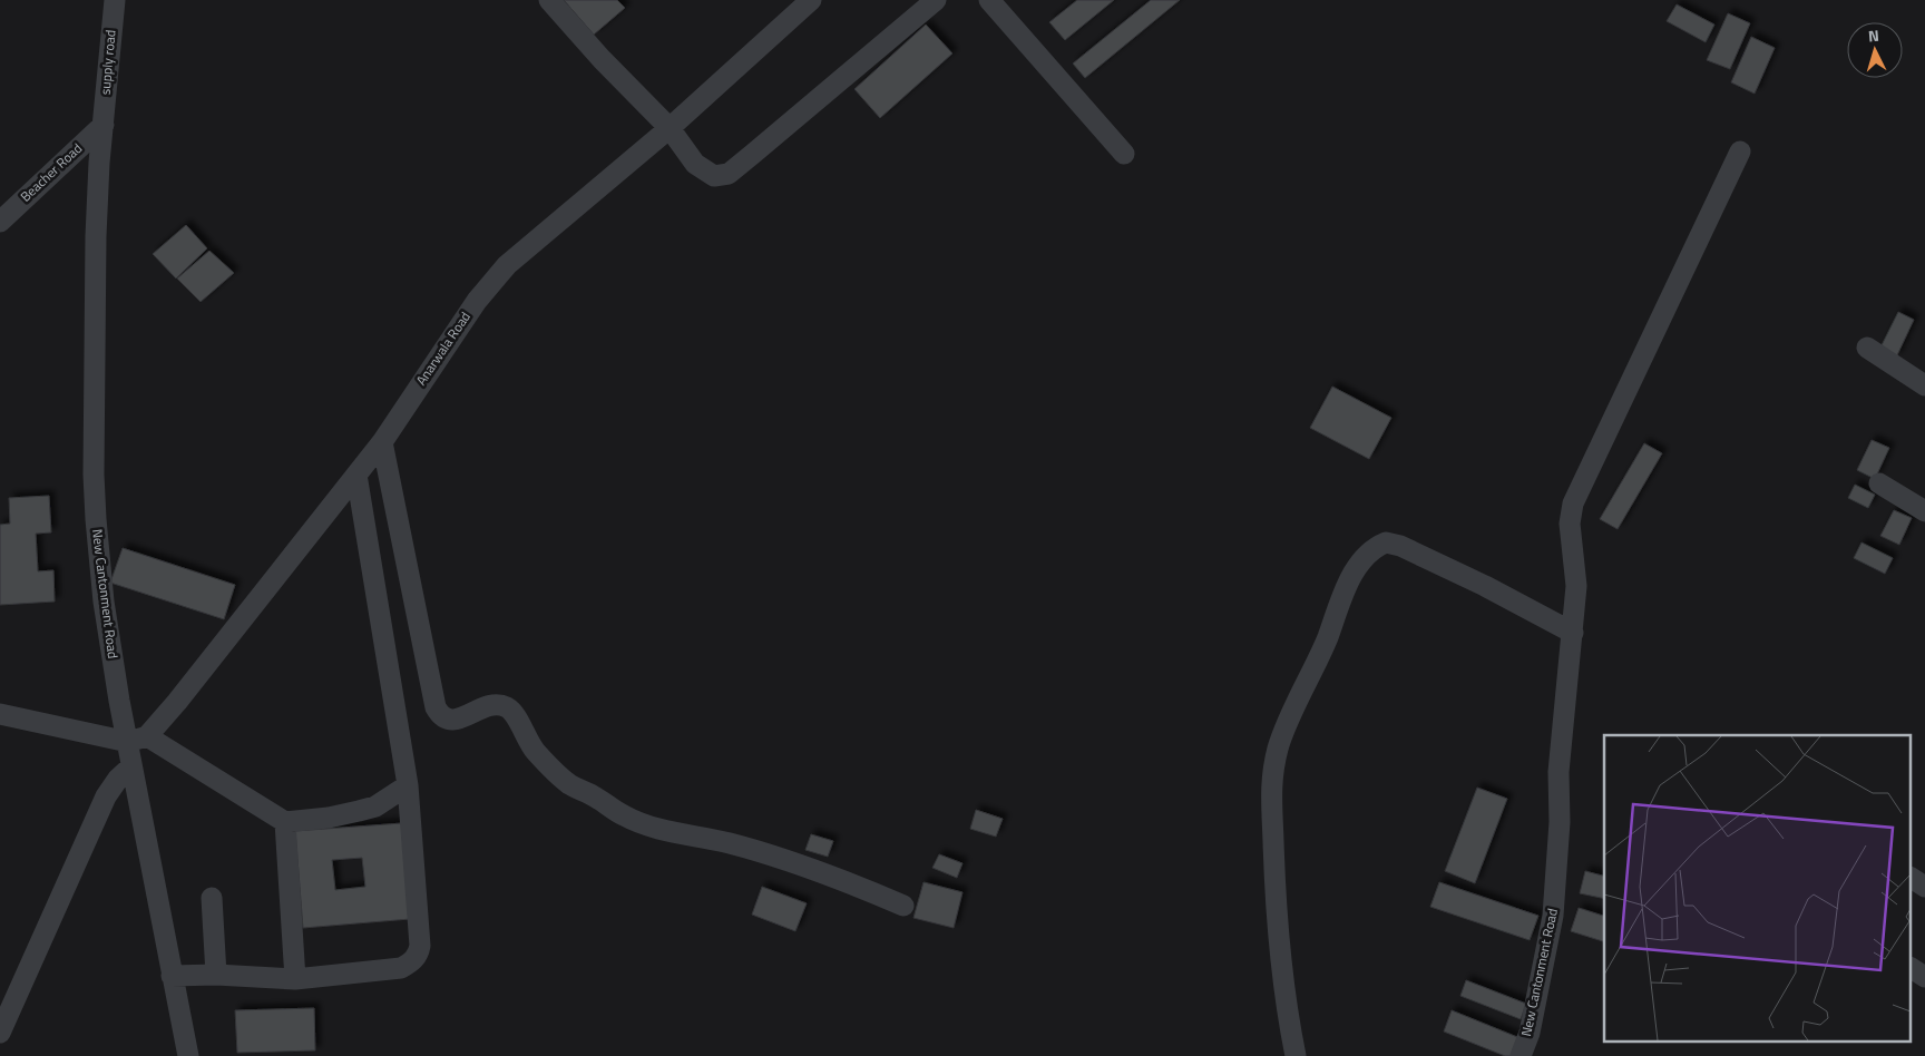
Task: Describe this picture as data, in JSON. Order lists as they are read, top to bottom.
{
  "streets": {
    "street": [
      "supply road",
      "Beacher Road",
      "Anarwala Road",
      "New Cantonment Road"
    ]
  },
  "crossings": [
    ["supply road", "Beacher Road"],
    ["supply road", "New Cantonment Road"],
    ["Beacher Road", "New Cantonment Road"],
    ["Anarwala Road", "New Cantonment Road"]
  ],
  "north": "top"
}
